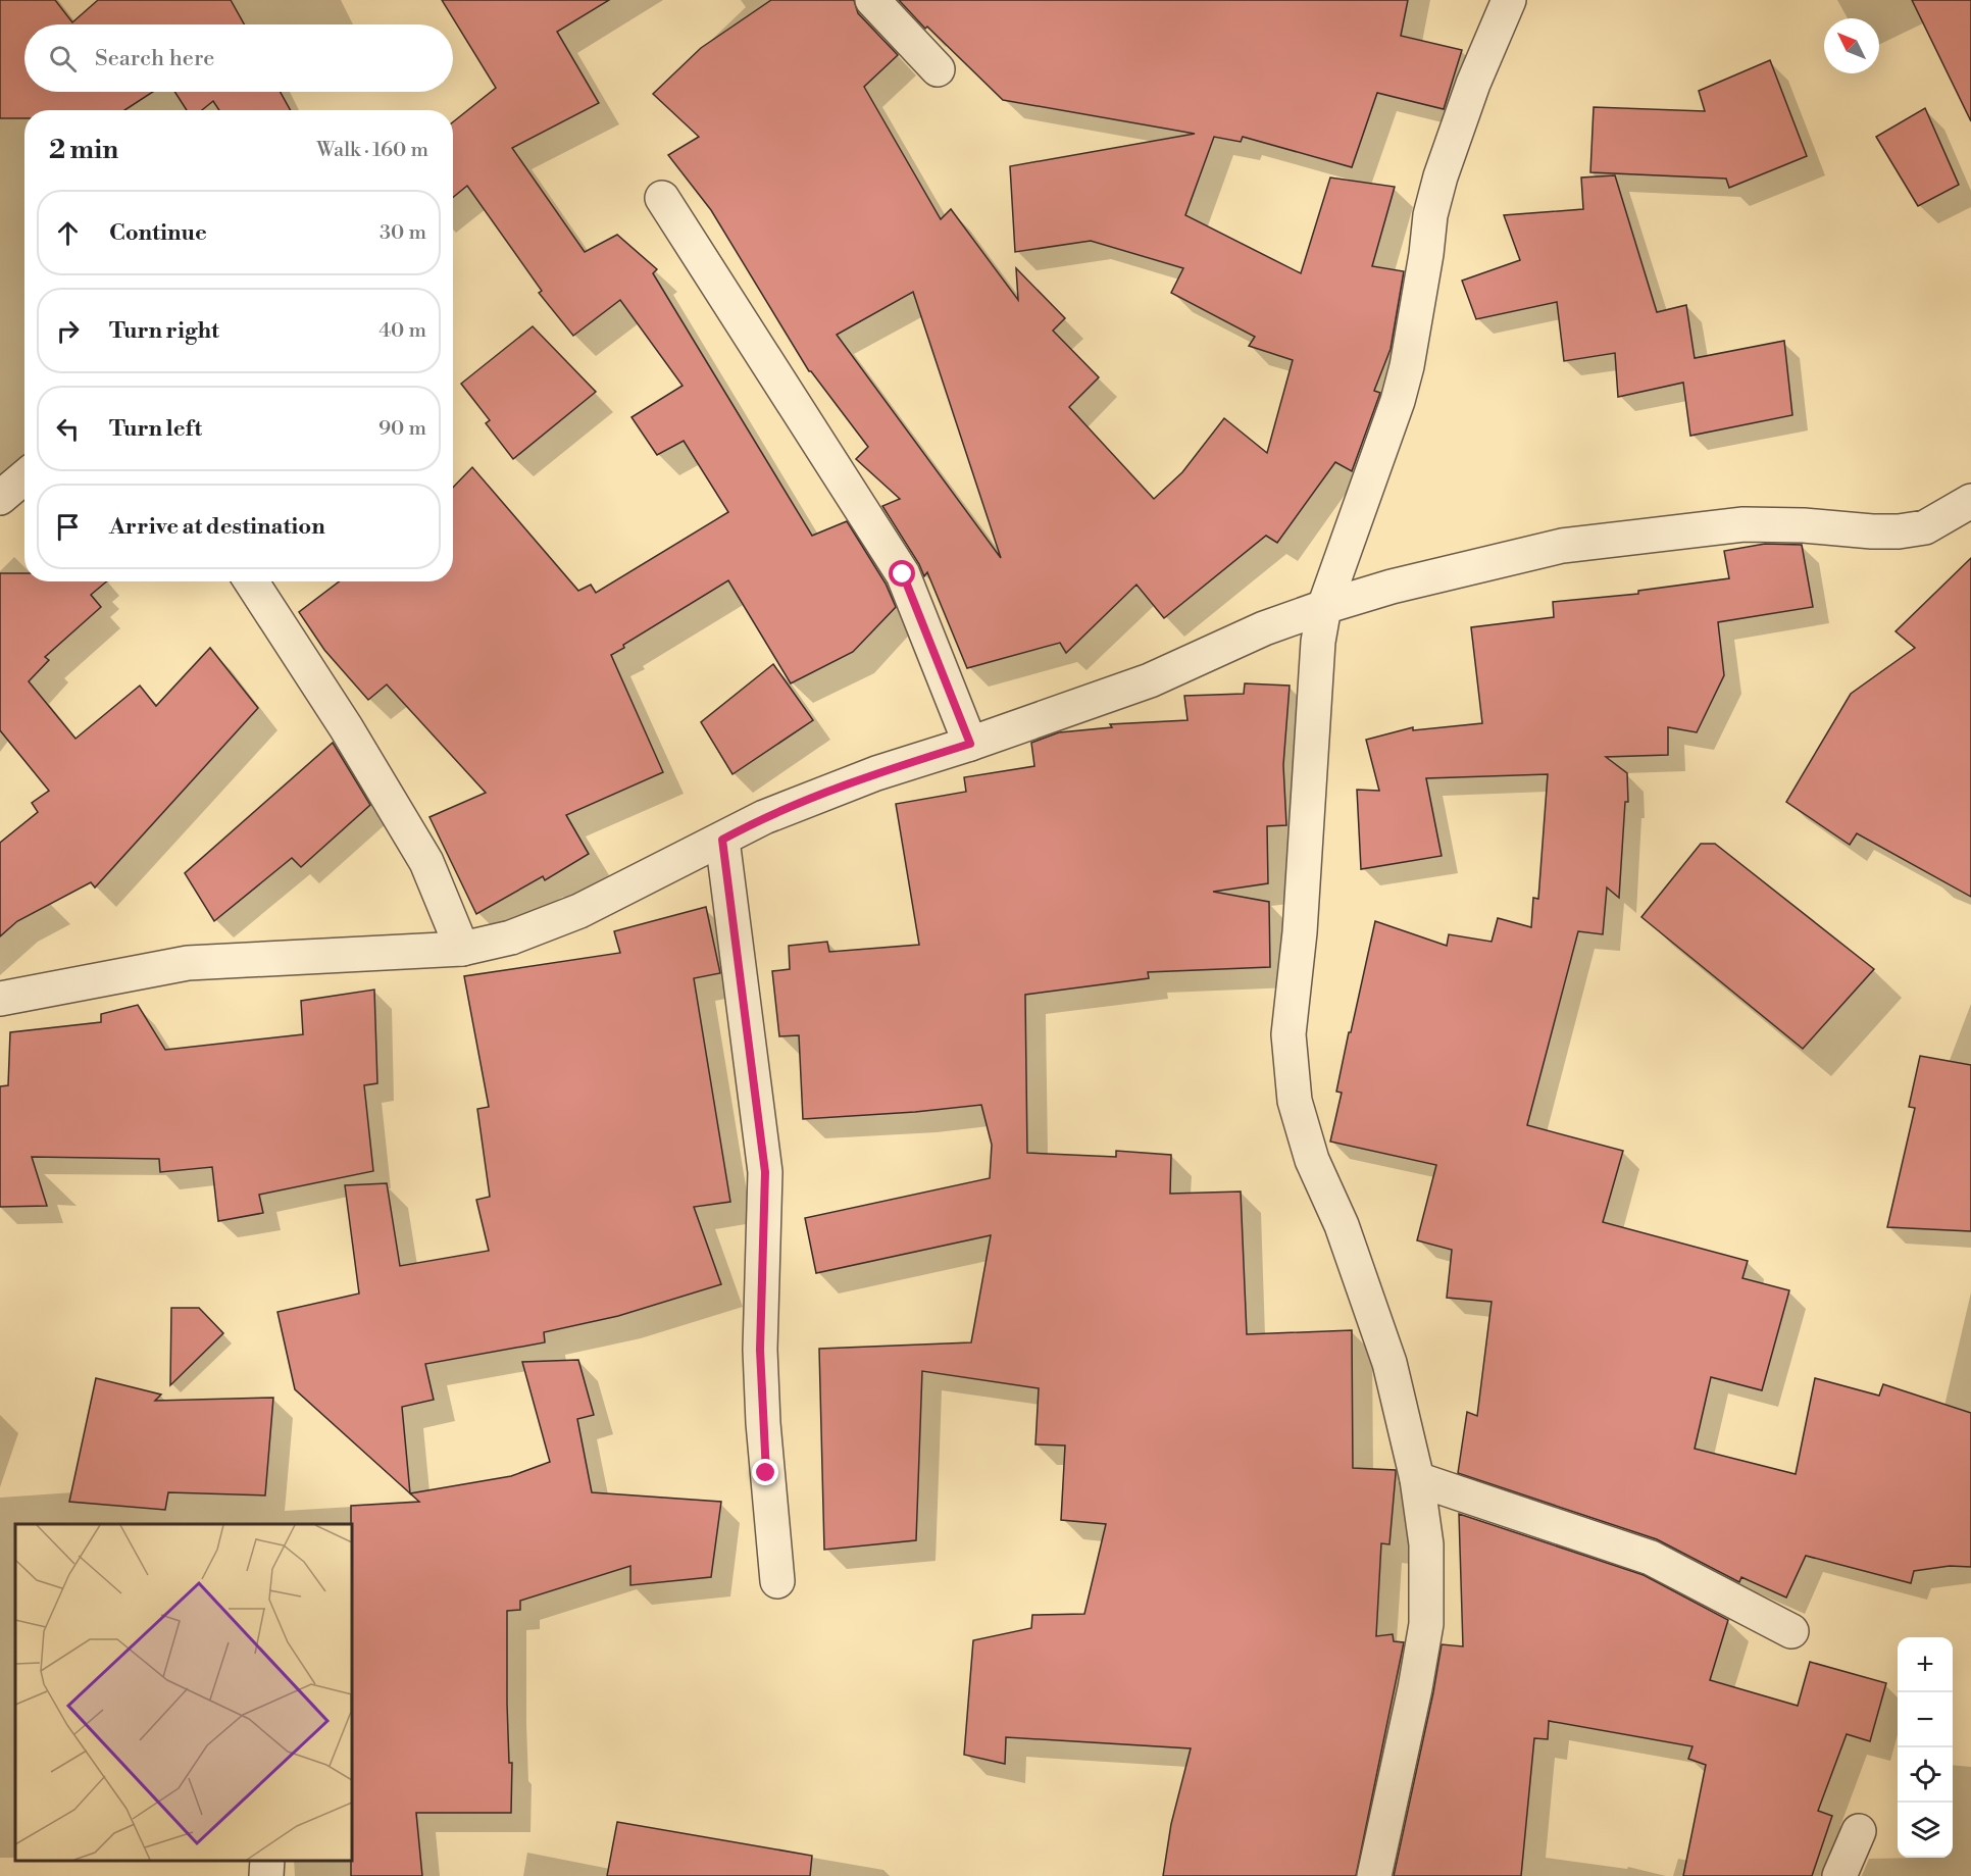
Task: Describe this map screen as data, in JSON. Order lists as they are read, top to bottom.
{
  "north": "top left",
  "page": {
    "search": "Search here",
    "heading": ["2 min", "Walk · 160 m"],
    "list": [
      ["Continue", "30 m"],
      ["Turn right", "40 m"],
      ["Turn left", "90 m"],
      "Arrive at destination"
    ],
    "map_buttons": ["+", "−"]
  }
}
